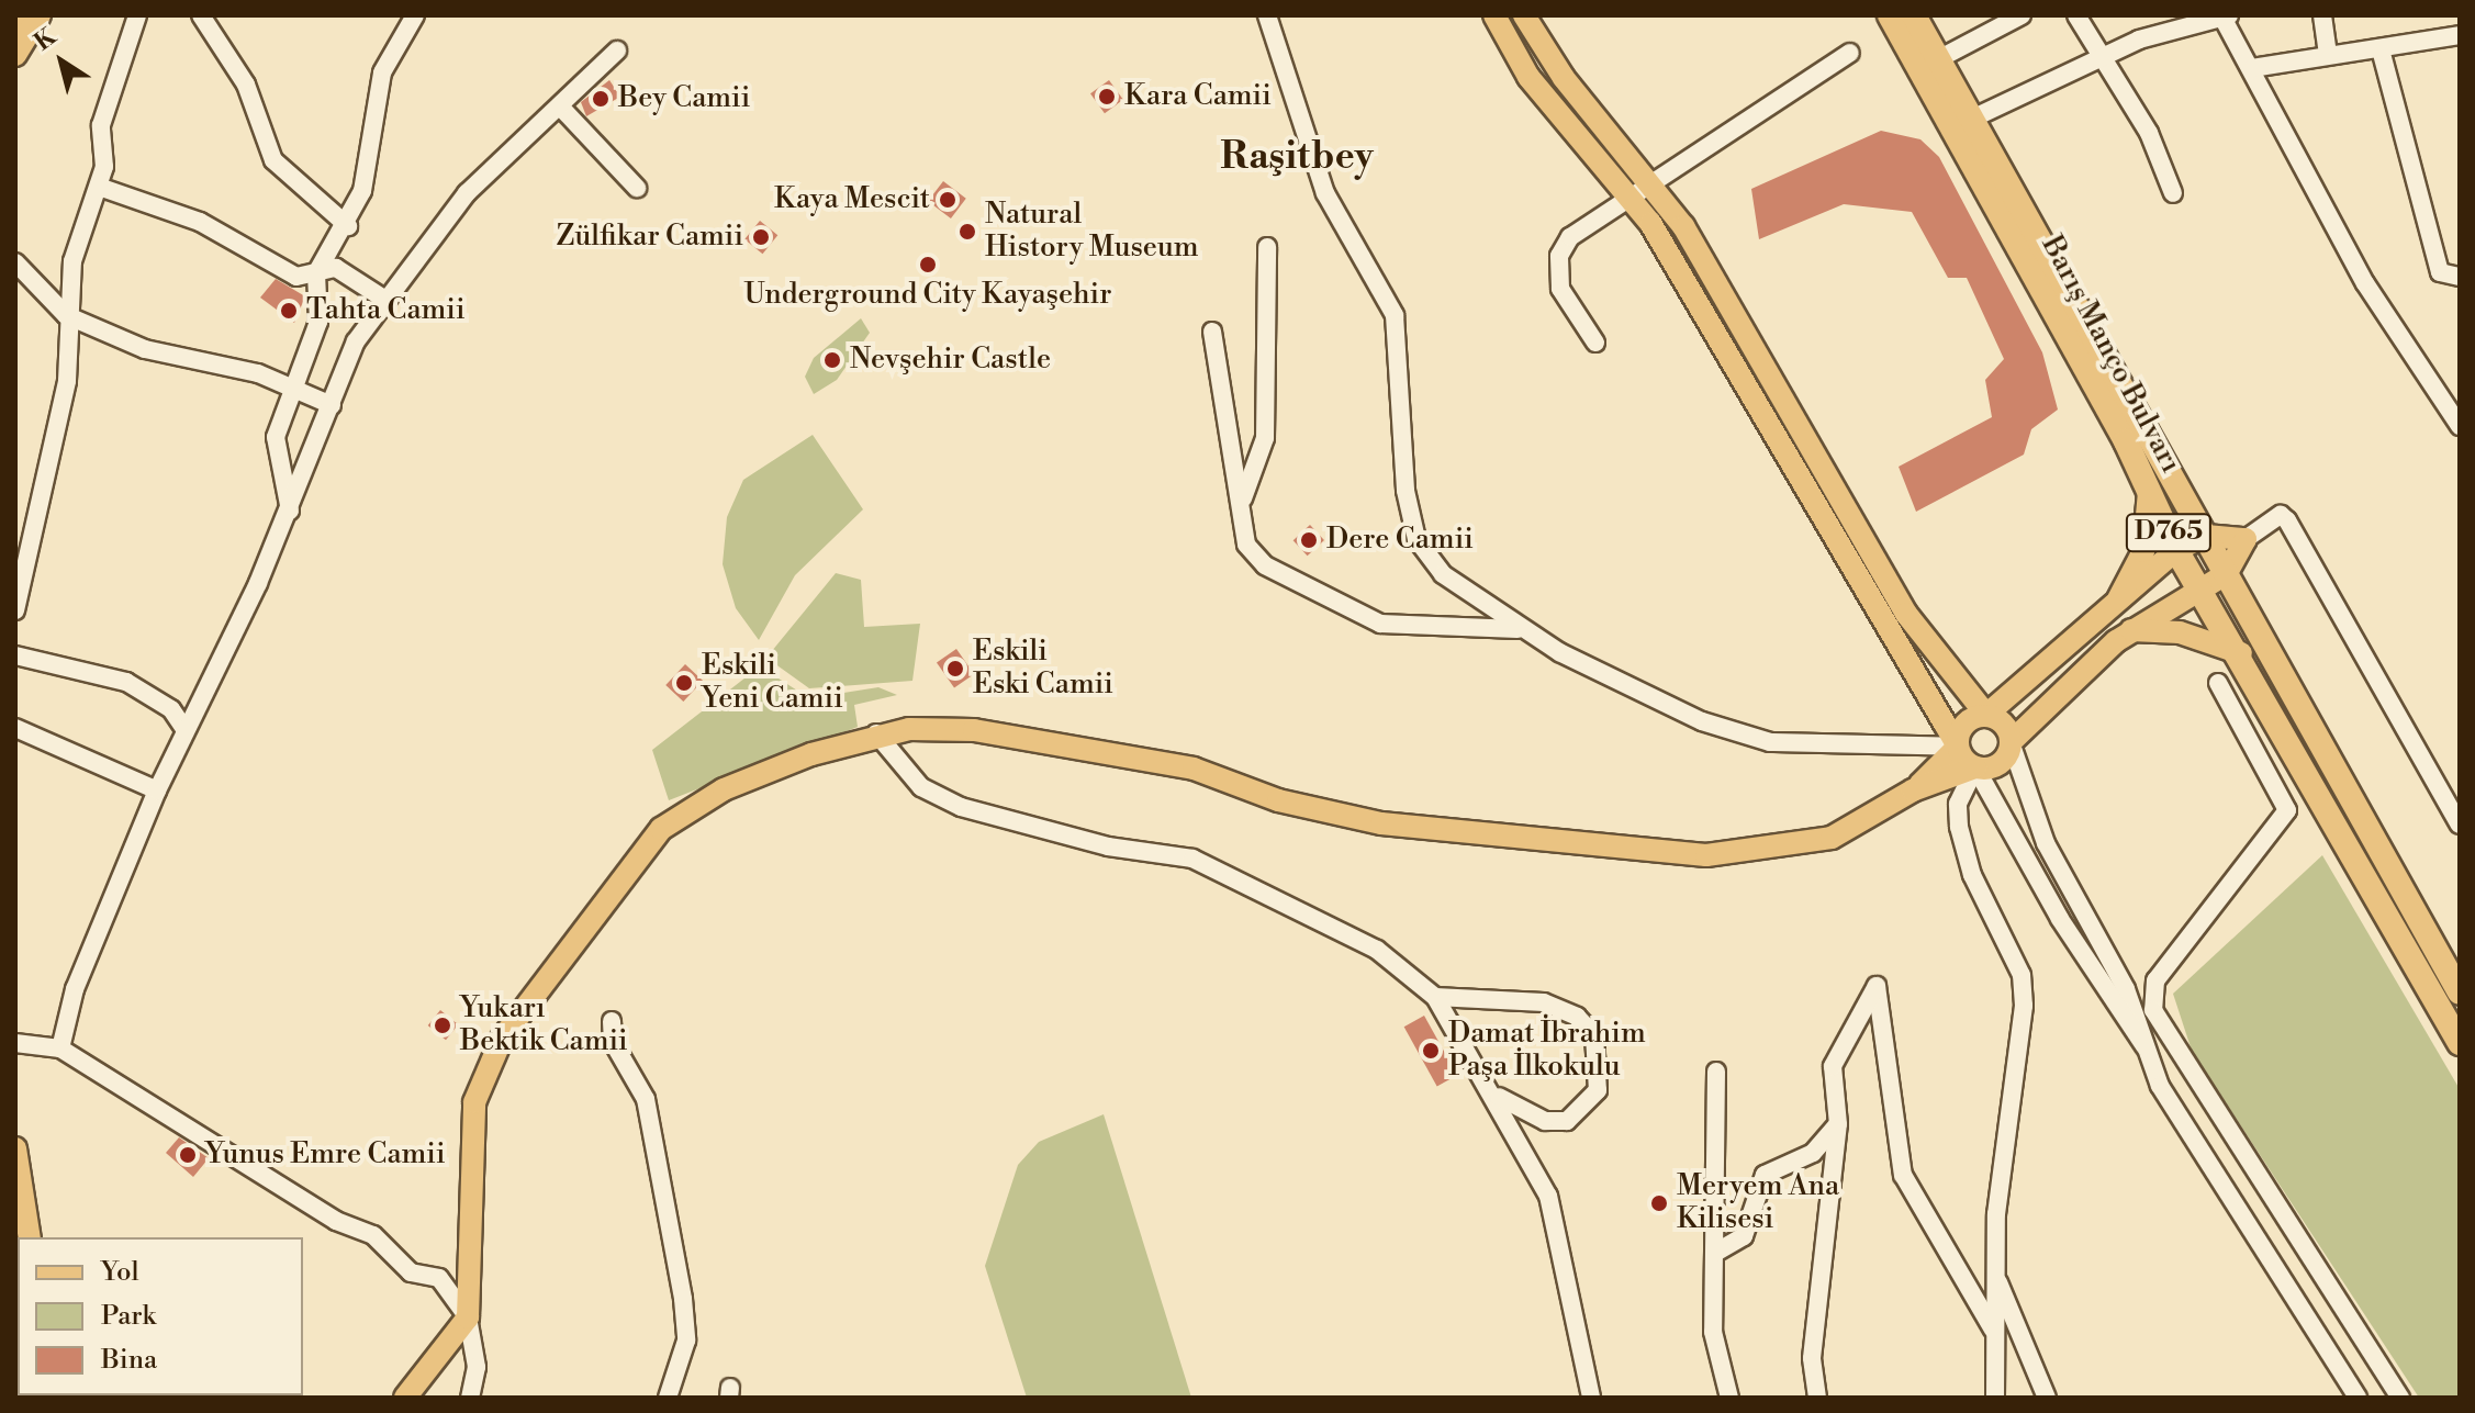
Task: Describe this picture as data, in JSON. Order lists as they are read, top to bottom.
{
  "streets": {
    "highway": ["Barış Manço Bulvarı", "D765"]
  },
  "districts": ["Raşitbey"],
  "places": [
    "Kara Camii",
    "Bey Camii",
    "Kaya Mescit",
    "Natural History Museum",
    "Zülfikar Camii",
    "Underground City Kayaşehir",
    "Tahta Camii",
    "Nevşehir Castle",
    "Dere Camii",
    "Eskili Eski Camii",
    "Eskili Yeni Camii",
    "Yukarı Bektik Camii",
    "Damat İbrahim Paşa İlkokulu",
    "Yunus Emre Camii",
    "Meryem Ana Kilisesi"
  ],
  "legend": ["Yol", "Park", "Bina"],
  "north": "top left"
}
